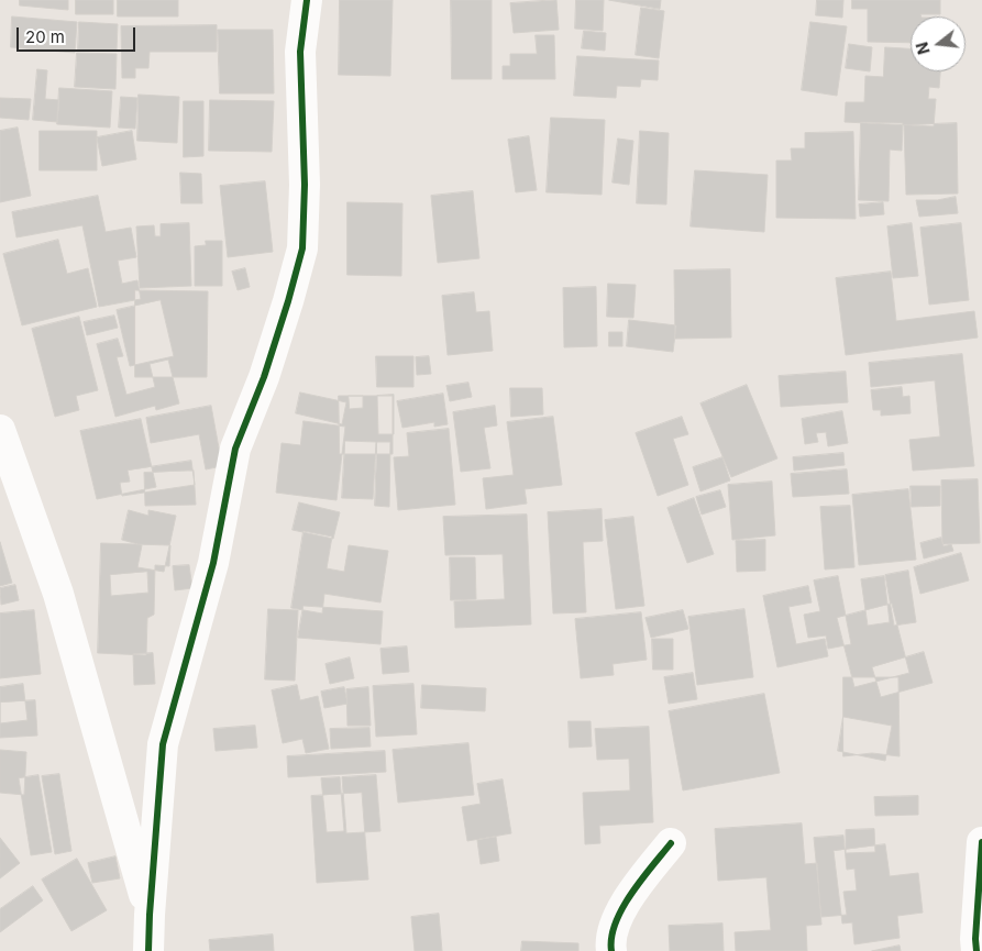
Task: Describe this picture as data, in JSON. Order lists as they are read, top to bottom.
{
  "scale_bar": "20 m",
  "north": "left"
}
